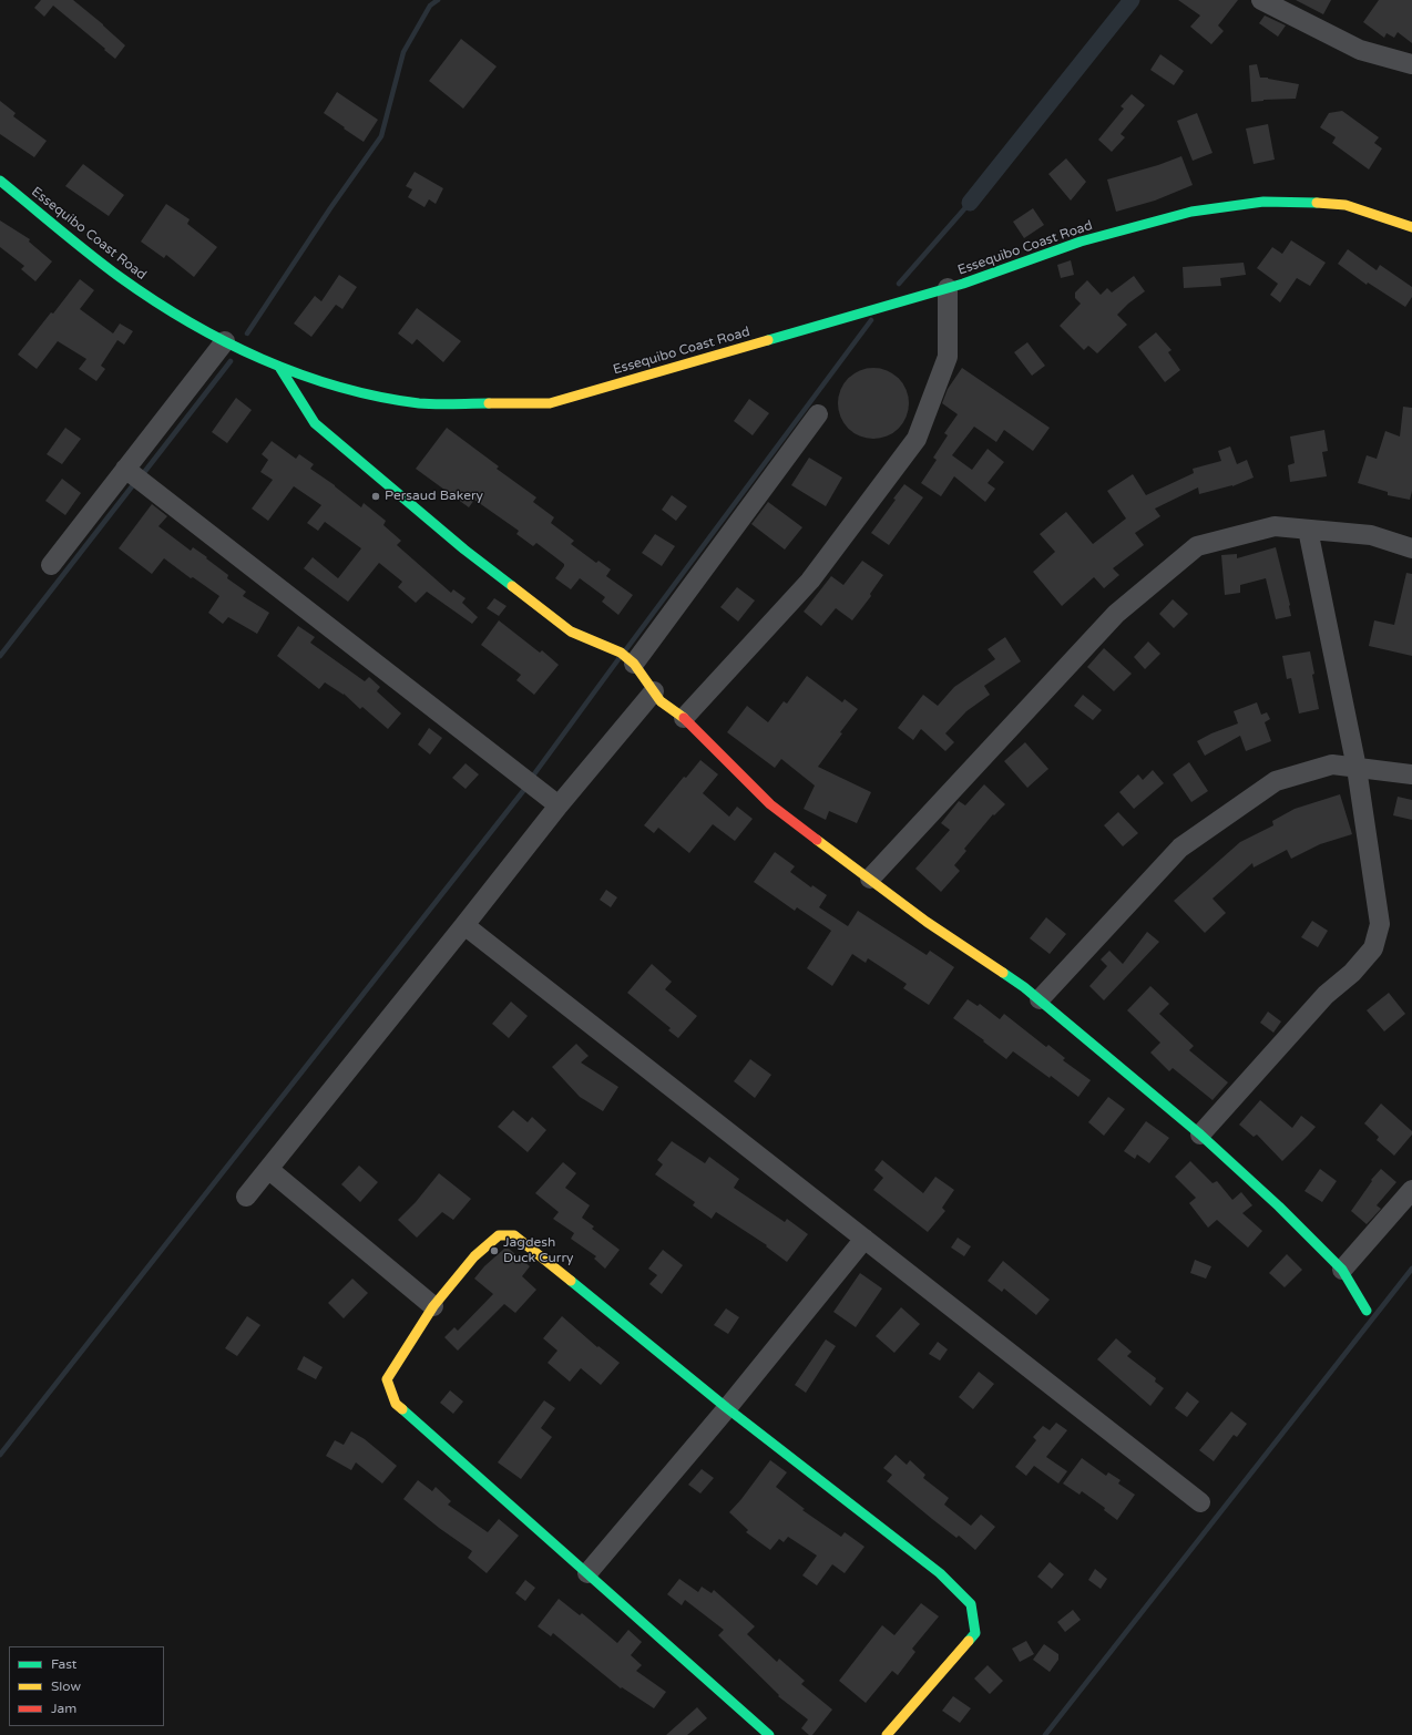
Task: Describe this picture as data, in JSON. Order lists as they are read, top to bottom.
{
  "streets": {
    "street": ["Essequibo Coast Road"]
  },
  "places": ["Persaud Bakery", "Jagdesh Duck Curry"],
  "legend": ["Fast", "Slow", "Jam"]
}
